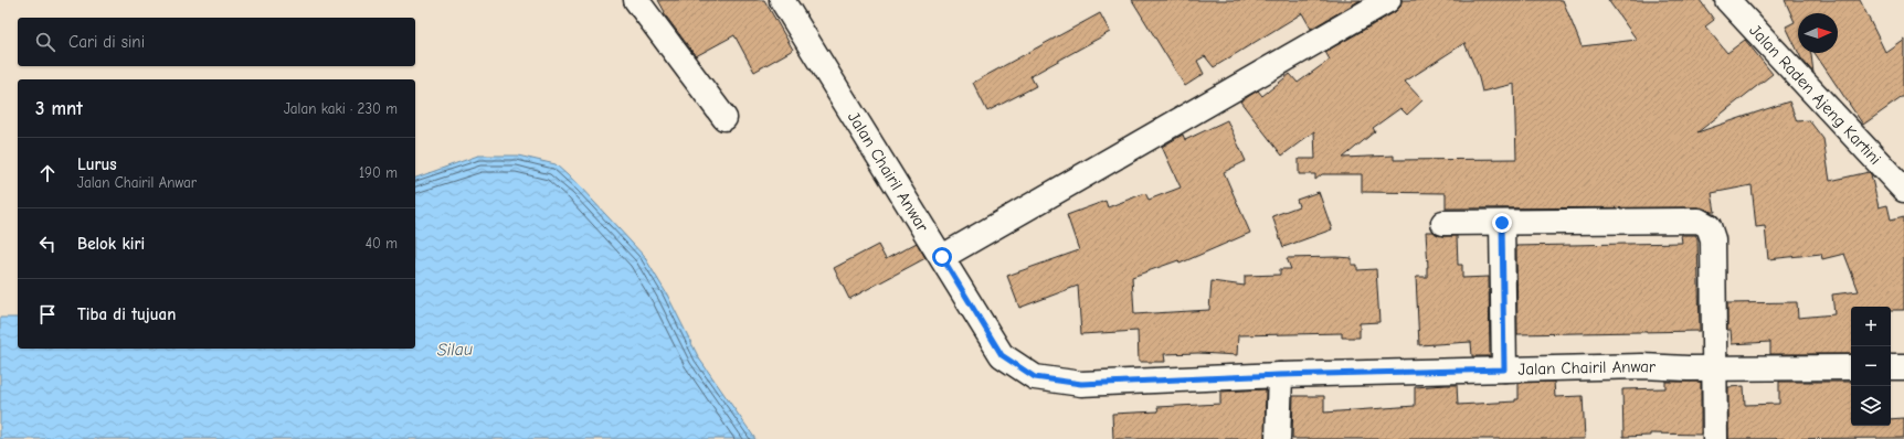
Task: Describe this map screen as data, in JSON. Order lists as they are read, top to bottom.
{
  "streets": {
    "street": ["Jalan Raden Ajeng Kartini", "Jalan Chairil Anwar"]
  },
  "water": ["Silau"],
  "north": "right",
  "page": {
    "search": "Cari di sini",
    "heading": ["3 mnt", "Jalan kaki · 230 m"],
    "list": [
      ["Lurus", "Jalan Chairil Anwar", "190 m"],
      ["Belok kiri", "40 m"],
      "Tiba di tujuan"
    ],
    "map_buttons": ["+", "−"]
  }
}
